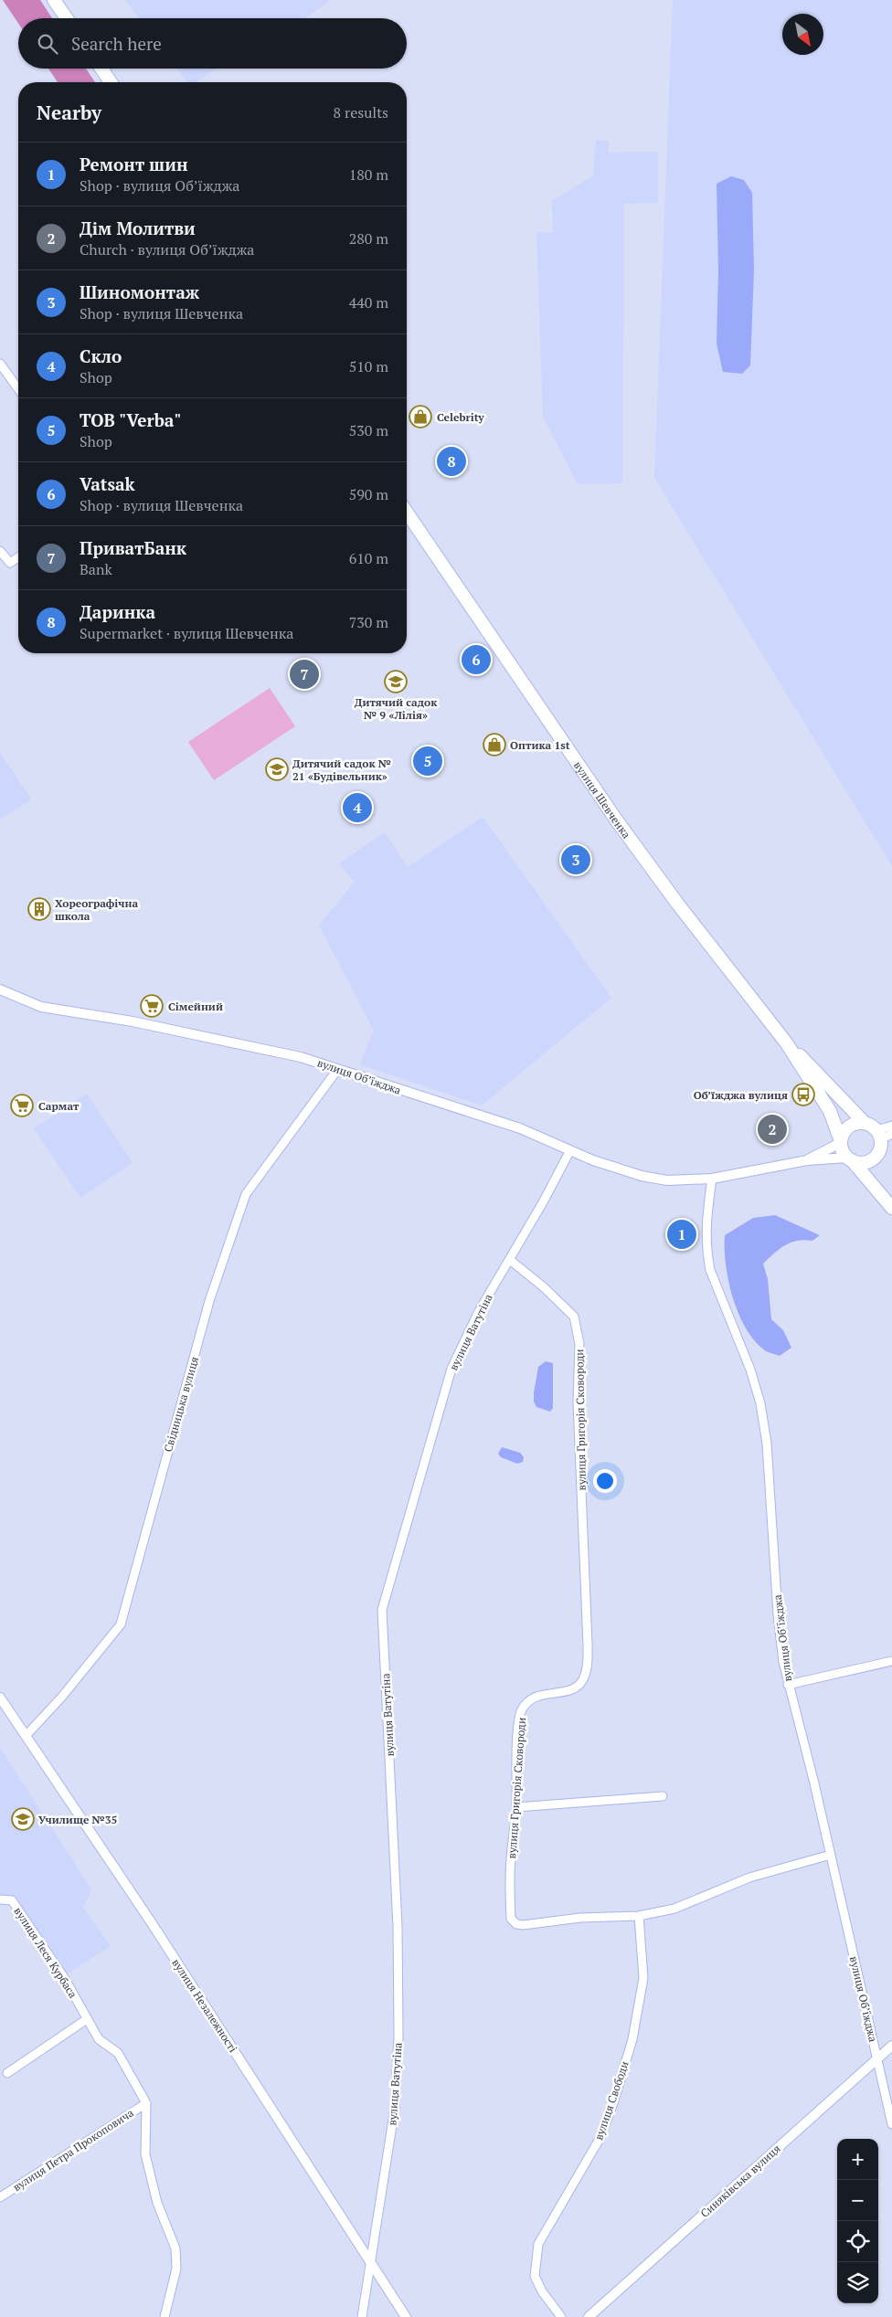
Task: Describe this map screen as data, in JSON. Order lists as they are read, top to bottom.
{
  "streets": {
    "main road": ["вулиця Шевченка"],
    "street": [
      "вулиця Обʼїжджа",
      "вулиця Ватутіна",
      "Свідницька вулиця",
      "вулиця Григорія Сковороди",
      "вулиця Леся Курбаса",
      "вулиця Незалежності",
      "вулиця Свободи",
      "вулиця Петра Прокоповича",
      "Синяківська вулиця"
    ]
  },
  "crossings": [
    ["вулиця Шевченка", "вулиця Обʼїжджа"],
    ["вулиця Обʼїжджа", "вулиця Ватутіна"],
    ["вулиця Обʼїжджа", "Свідницька вулиця"],
    ["вулиця Обʼїжджа", "вулиця Григорія Сковороди"],
    ["вулиця Обʼїжджа", "Синяківська вулиця"],
    ["вулиця Ватутіна", "вулиця Григорія Сковороди"],
    ["вулиця Ватутіна", "вулиця Незалежності"],
    ["Свідницька вулиця", "вулиця Незалежності"],
    ["вулиця Григорія Сковороди", "вулиця Свободи"],
    ["вулиця Леся Курбаса", "вулиця Петра Прокоповича"]
  ],
  "places": {
    "shop": ["Celebrity", "Оптика 1st"],
    "school or university": ["Дитячий садок № 9 «Лілія»", "Дитячий садок № 21 «Будівельник»", "Училище №35"],
    "building": ["Хореографічна школа"],
    "supermarket": ["Сімейний", "Сармат"],
    "bus stop": ["Об’їжджа вулиця"]
  },
  "north": "bottom right",
  "page": {
    "search": "Search here",
    "heading": ["Nearby", "8 results"],
    "list": [
      {
        "mark": "1",
        "name": "Ремонт шин",
        "note": "Shop · вулиця Обʼїжджа",
        "value": "180 m"
      },
      {
        "mark": "2",
        "name": "Дім Молитви",
        "note": "Church · вулиця Обʼїжджа",
        "value": "280 m"
      },
      {
        "mark": "3",
        "name": "Шиномонтаж",
        "note": "Shop · вулиця Шевченка",
        "value": "440 m"
      },
      {
        "mark": "4",
        "name": "Скло",
        "note": "Shop",
        "value": "510 m"
      },
      {
        "mark": "5",
        "name": "ТОВ \"Verba\"",
        "note": "Shop",
        "value": "530 m"
      },
      {
        "mark": "6",
        "name": "Vatsak",
        "note": "Shop · вулиця Шевченка",
        "value": "590 m"
      },
      {
        "mark": "7",
        "name": "ПриватБанк",
        "note": "Bank",
        "value": "610 m"
      },
      {
        "mark": "8",
        "name": "Даринка",
        "note": "Supermarket · вулиця Шевченка",
        "value": "730 m"
      }
    ],
    "pins": [
      "8",
      "6",
      "7",
      "5",
      "4",
      "3",
      "2",
      "1"
    ],
    "map_buttons": ["+", "−"]
  }
}
